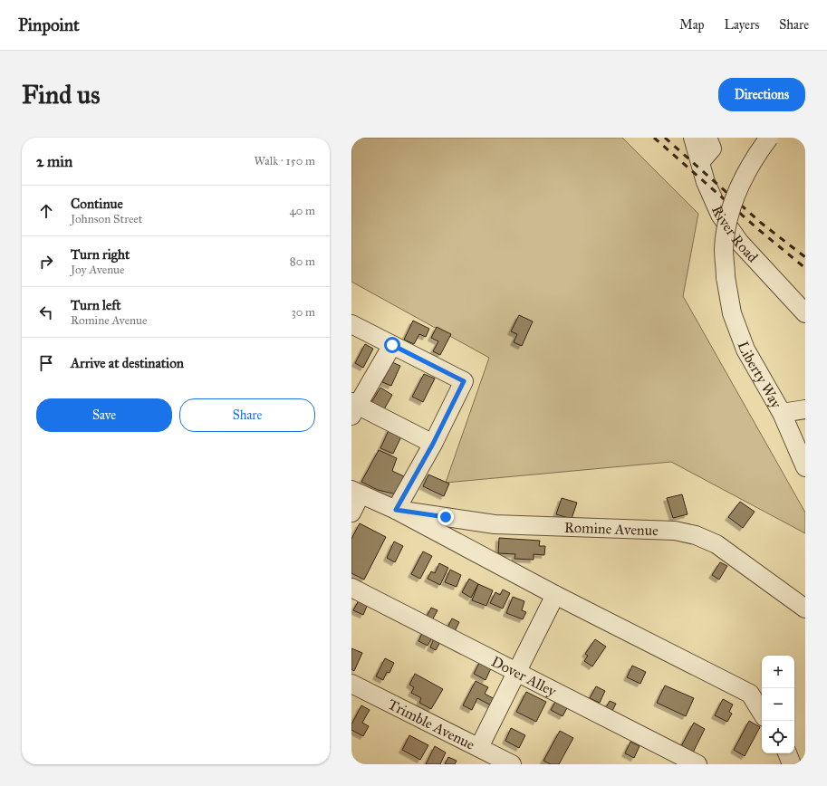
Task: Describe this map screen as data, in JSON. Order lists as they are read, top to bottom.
{
  "streets": {
    "street": [
      "River Road",
      "Liberty Way",
      "Romine Avenue",
      "Dover Alley",
      "Trimble Avenue"
    ]
  },
  "page": {
    "header": "Pinpoint",
    "nav": ["Map", "Layers", "Share"],
    "buttons": [
      "Directions",
      ["Save", "Share"]
    ],
    "title": "Find us",
    "heading": ["2 min", "Walk · 150 m"],
    "list": [
      ["Continue", "Johnson Street", "40 m"],
      ["Turn right", "Joy Avenue", "80 m"],
      ["Turn left", "Romine Avenue", "30 m"],
      "Arrive at destination"
    ],
    "map_buttons": ["+", "−"]
  }
}
